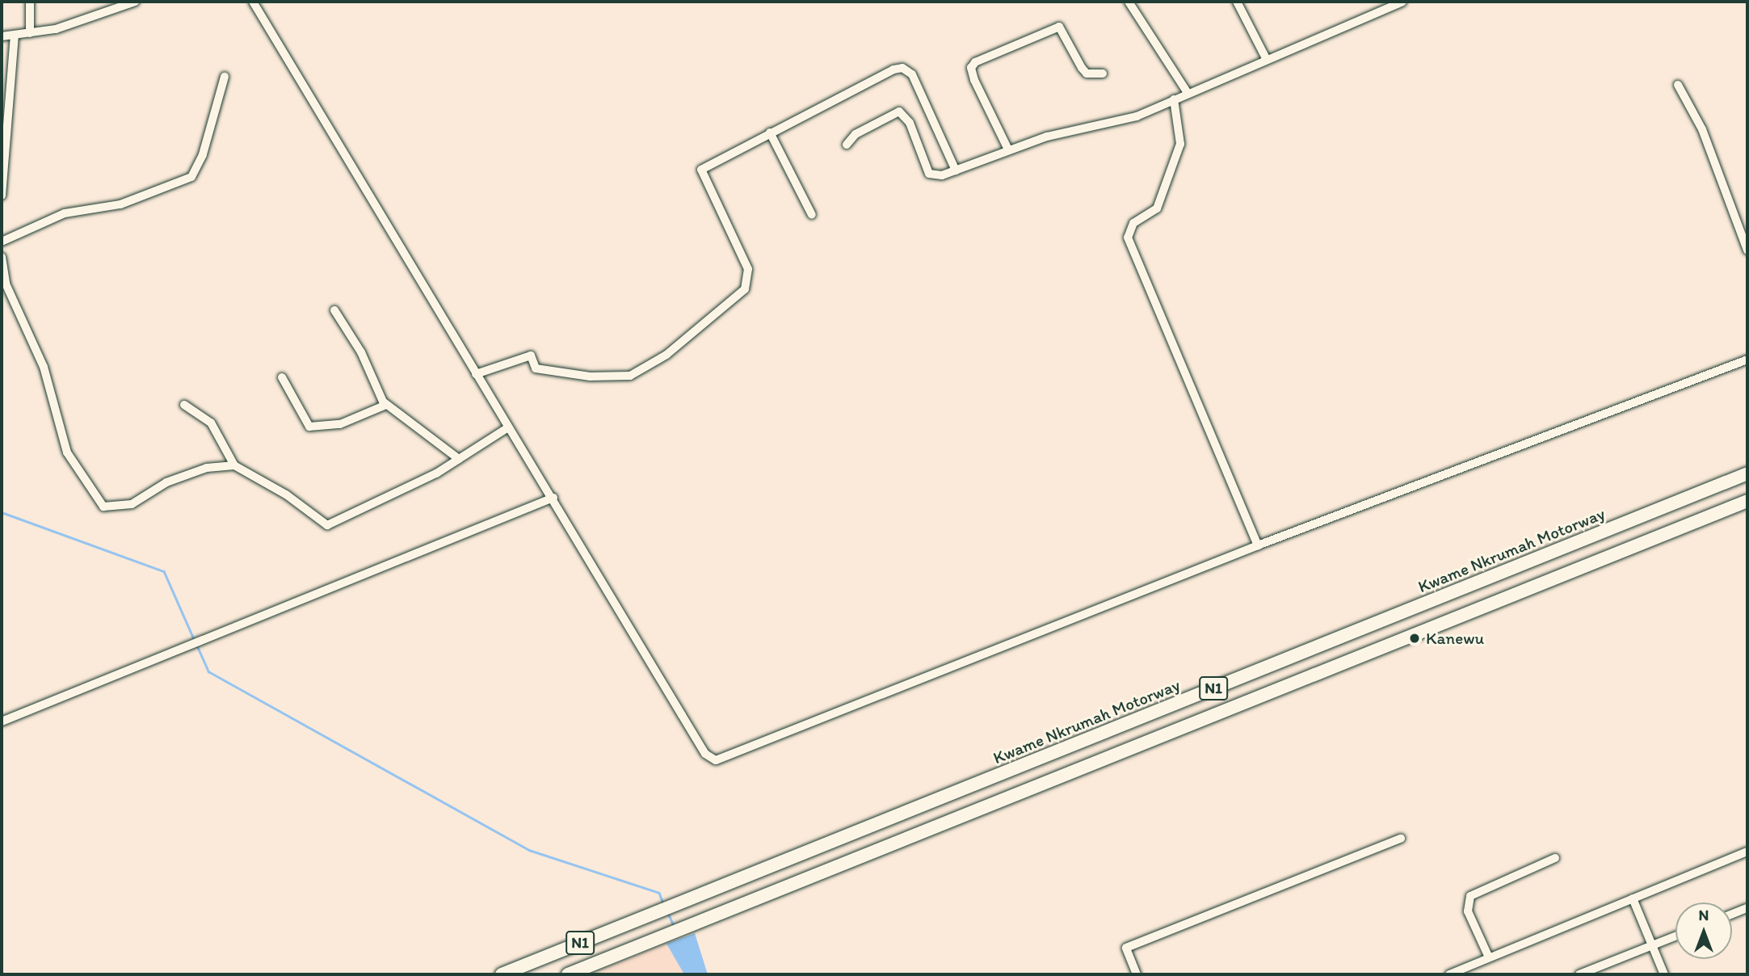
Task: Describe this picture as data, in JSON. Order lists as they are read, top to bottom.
{
  "streets": {
    "highway": ["Kwame Nkrumah Motorway", "N1"]
  },
  "places": ["Kanewu"],
  "north": "top"
}
